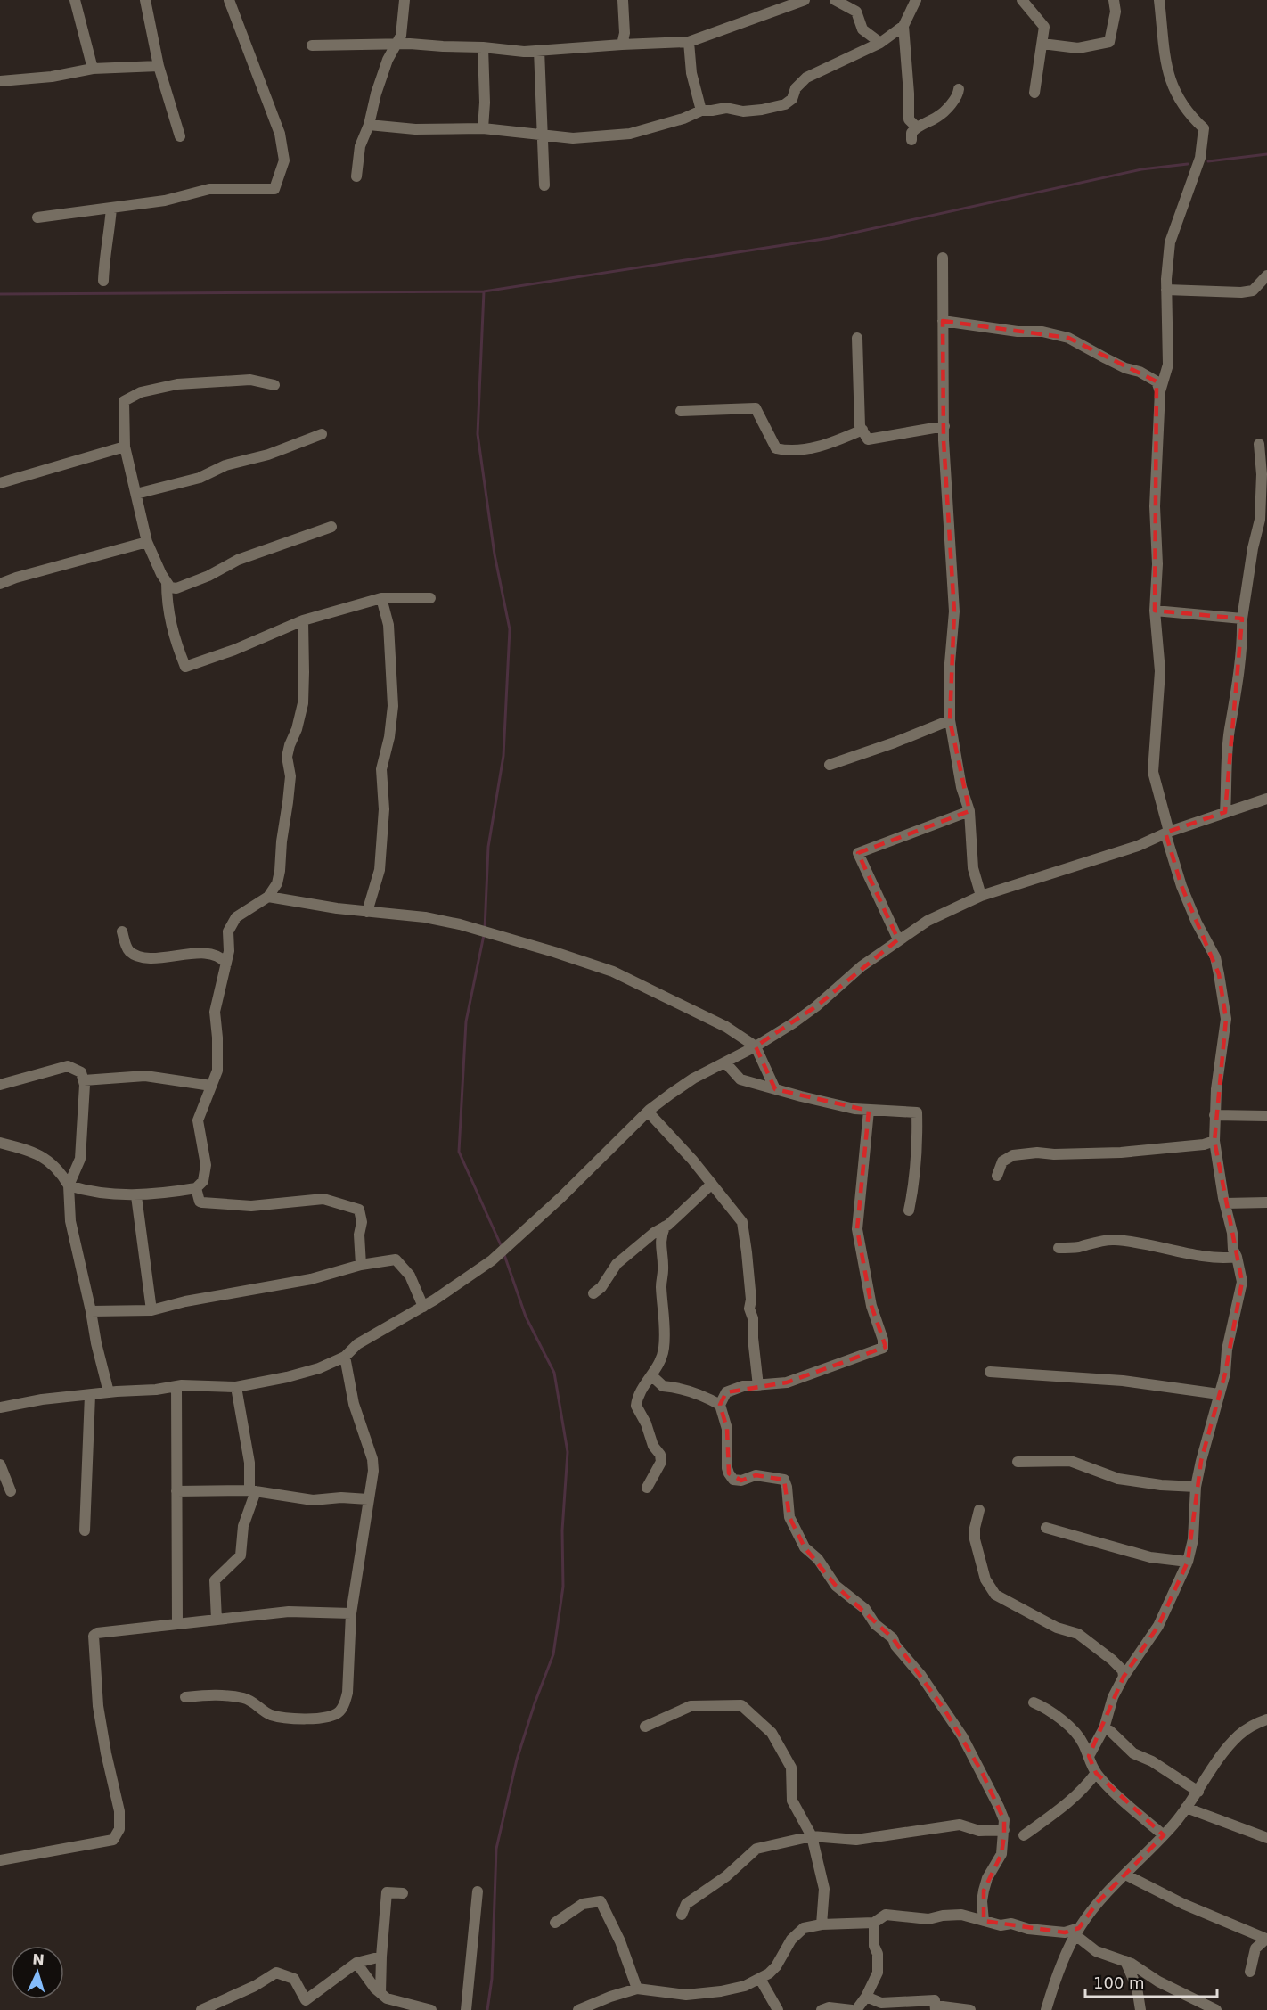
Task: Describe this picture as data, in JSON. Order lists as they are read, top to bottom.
{
  "scale_bar": "100 m",
  "north": "top"
}
